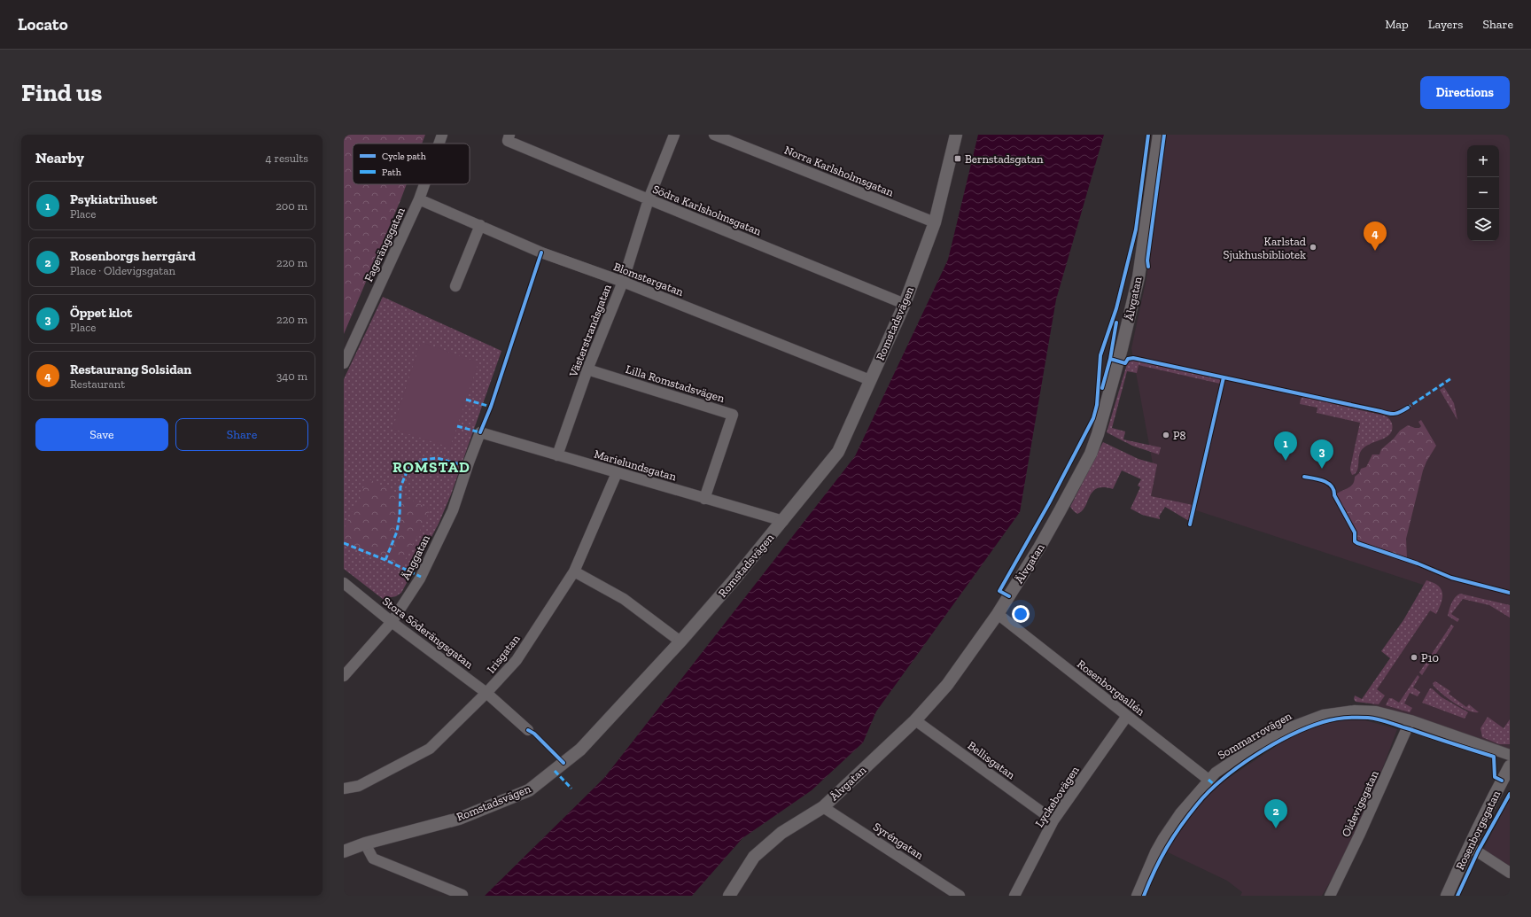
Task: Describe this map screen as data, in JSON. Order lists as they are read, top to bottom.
{
  "streets": {
    "street": [
      "Norra Karlsholmsgatan",
      "Södra Karlsholmsgatan",
      "Fagerängsgatan",
      "Blomstergatan",
      "Älvgatan",
      "Romstadsvägen",
      "Västerstrandsgatan",
      "Lilla Romstadsvägen",
      "Marielundsgatan",
      "Änggatan",
      "Stora Söderängsgatan",
      "Irisgatan",
      "Rosenborgsallén",
      "Sommarrovägen",
      "Bellisgatan",
      "Lyckebovägen",
      "Oldevigsgatan",
      "Rosenborgsgatan",
      "Syréngatan"
    ]
  },
  "crossings": [
    ["Norra Karlsholmsgatan", "Romstadsvägen"],
    ["Södra Karlsholmsgatan", "Romstadsvägen"],
    ["Södra Karlsholmsgatan", "Västerstrandsgatan"],
    ["Fagerängsgatan", "Blomstergatan"],
    ["Blomstergatan", "Romstadsvägen"],
    ["Blomstergatan", "Västerstrandsgatan"],
    ["Älvgatan", "Rosenborgsallén"],
    ["Älvgatan", "Bellisgatan"],
    ["Älvgatan", "Syréngatan"],
    ["Romstadsvägen", "Marielundsgatan"],
    ["Västerstrandsgatan", "Lilla Romstadsvägen"],
    ["Västerstrandsgatan", "Marielundsgatan"],
    ["Lilla Romstadsvägen", "Marielundsgatan"],
    ["Marielundsgatan", "Änggatan"],
    ["Marielundsgatan", "Irisgatan"],
    ["Änggatan", "Stora Söderängsgatan"],
    ["Stora Söderängsgatan", "Irisgatan"],
    ["Rosenborgsallén", "Sommarrovägen"],
    ["Rosenborgsallén", "Lyckebovägen"],
    ["Sommarrovägen", "Oldevigsgatan"],
    ["Bellisgatan", "Lyckebovägen"]
  ],
  "districts": ["ROMSTAD"],
  "places": {
    "transit": ["Bernstadsgatan"],
    "other": ["Karlstad Sjukhusbibliotek", "P8", "P10"]
  },
  "legend": ["Cycle path", "Path"],
  "page": {
    "header": "Locato",
    "nav": ["Map", "Layers", "Share"],
    "buttons": [
      "Directions",
      ["Save", "Share"]
    ],
    "title": "Find us",
    "heading": ["Nearby", "4 results"],
    "map_buttons": ["+", "−"],
    "list": [
      {
        "mark": "1",
        "name": "Psykiatrihuset",
        "note": "Place",
        "value": "200 m"
      },
      {
        "mark": "2",
        "name": "Rosenborgs herrgård",
        "note": "Place · Oldevigsgatan",
        "value": "220 m"
      },
      {
        "mark": "3",
        "name": "Öppet klot",
        "note": "Place",
        "value": "220 m"
      },
      {
        "mark": "4",
        "name": "Restaurang Solsidan",
        "note": "Restaurant",
        "value": "340 m"
      }
    ],
    "pins": [
      "4",
      "1",
      "3",
      "2"
    ]
  }
}
